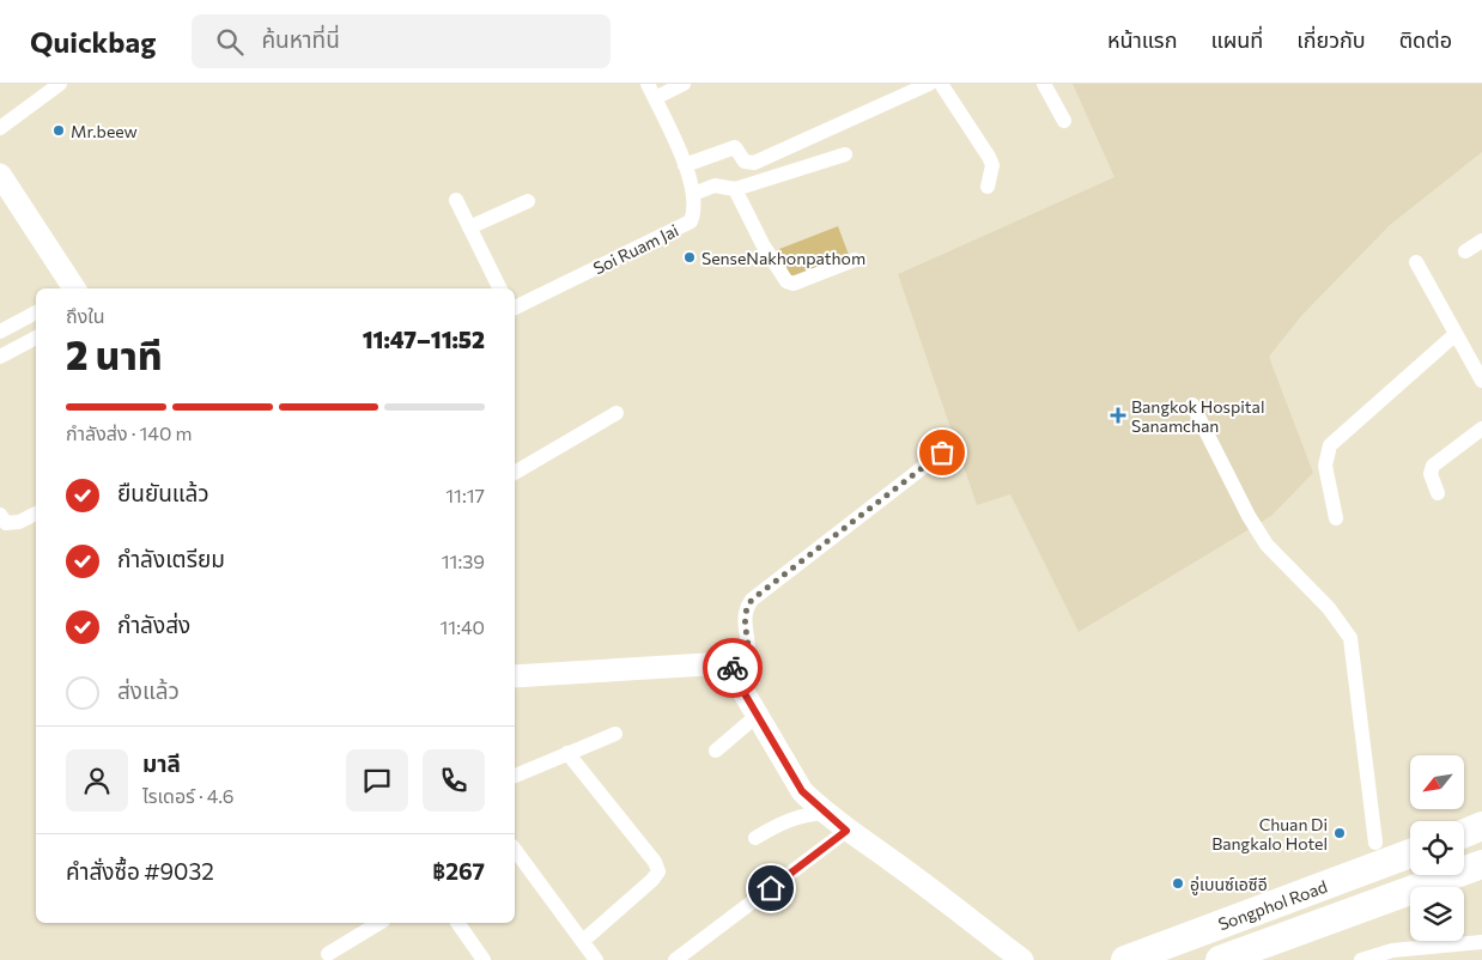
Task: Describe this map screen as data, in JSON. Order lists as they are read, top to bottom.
{
  "streets": {
    "highway": ["Songphol Road"],
    "street": ["Soi Ruam Jai"]
  },
  "places": {
    "other": [
      "Mr.beew",
      "SenseNakhonpathom",
      "Chuan Di Bangkalo Hotel",
      "อู่เบนซ์เอซีอี"
    ],
    "health": ["Bangkok Hospital Sanamchan"]
  },
  "north": "bottom left",
  "page": {
    "header": "Quickbag",
    "search": "ค้นหาที่นี่",
    "nav": [
      "หน้าแรก",
      "แผนที่",
      "เกี่ยวกับ",
      "ติดต่อ"
    ],
    "heading": ["2 นาที", "ถึงใน", "11:47–11:52"],
    "panel": [
      "มาลี",
      "ไรเดอร์ · 4.6",
      "คำสั่งซื้อ #9032",
      "฿267"
    ],
    "bar": "กำลังส่ง · 140 m",
    "list": [
      ["ยืนยันแล้ว", "11:17"],
      ["กำลังเตรียม", "11:39"],
      ["กำลังส่ง", "11:40"],
      "ส่งแล้ว"
    ]
  }
}
